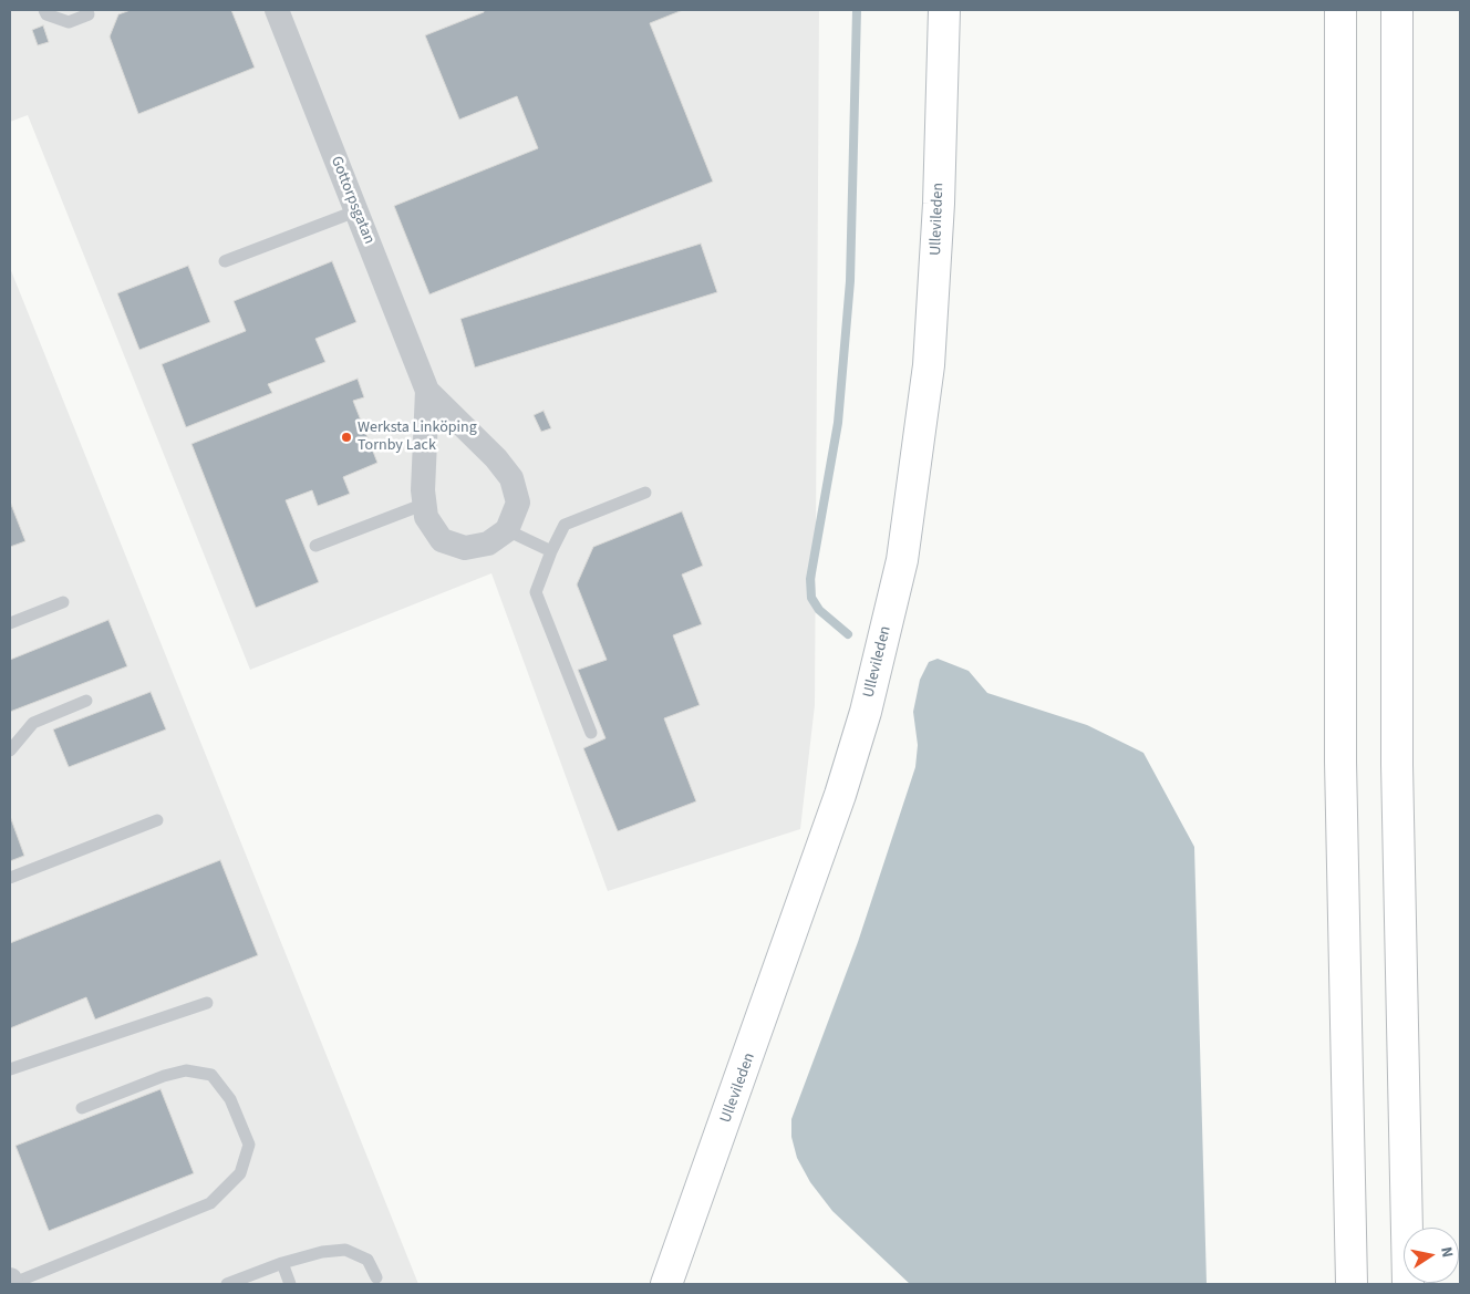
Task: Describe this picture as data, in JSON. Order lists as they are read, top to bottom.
{
  "streets": {
    "main road": ["Ullevileden"],
    "street": ["Gottorpsgatan"]
  },
  "places": ["Werksta Linköping Tornby Lack"],
  "north": "right"
}
